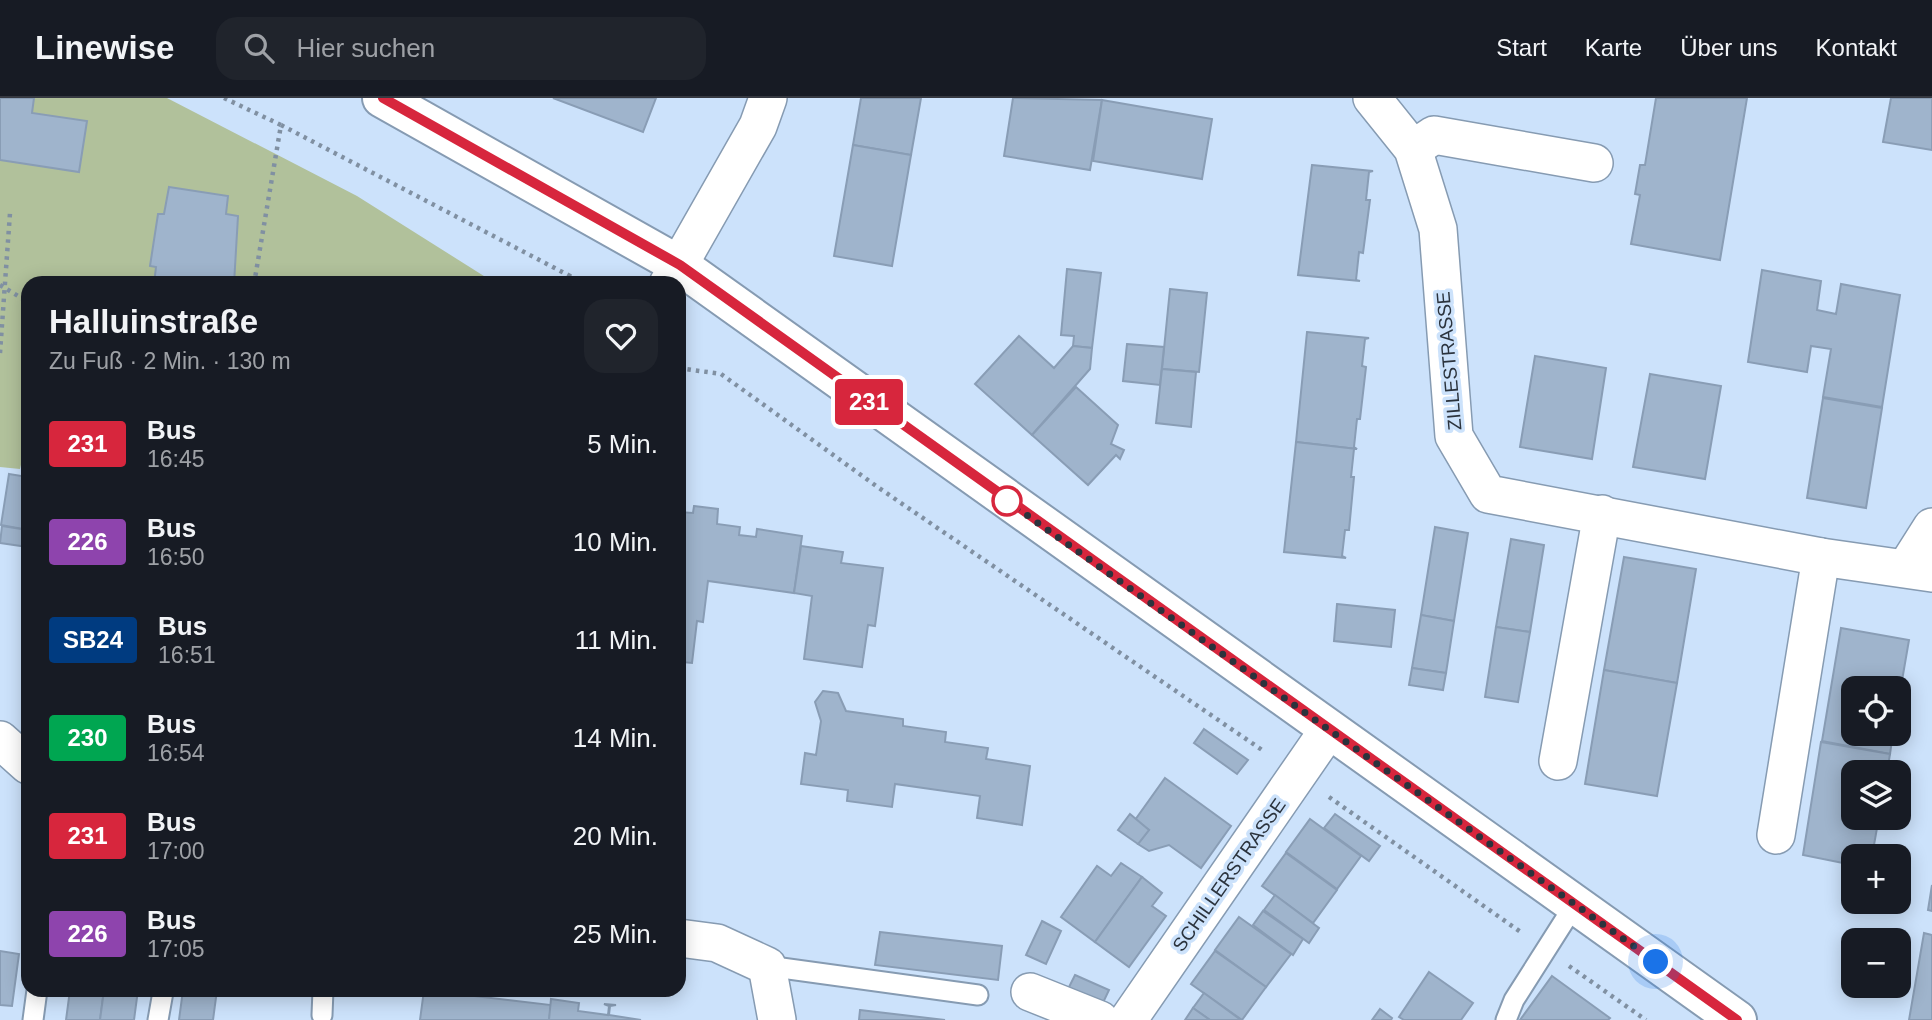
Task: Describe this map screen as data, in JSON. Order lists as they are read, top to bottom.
{
  "streets": {
    "street": ["ZILLESTRASSE", "SCHILLERSTRASSE"]
  },
  "lines": ["bus line 231"],
  "page": {
    "header": "Linewise",
    "search": "Hier suchen",
    "nav": [
      "Start",
      "Karte",
      "Über uns",
      "Kontakt"
    ],
    "on_map": "231",
    "heading": ["Halluinstraße", "Zu Fuß · 2 Min. · 130 m"],
    "list": [
      {
        "mark": "231",
        "name": "Bus",
        "note": "16:45",
        "value": "5 Min."
      },
      {
        "mark": "226",
        "name": "Bus",
        "note": "16:50",
        "value": "10 Min."
      },
      {
        "mark": "SB24",
        "name": "Bus",
        "note": "16:51",
        "value": "11 Min."
      },
      {
        "mark": "230",
        "name": "Bus",
        "note": "16:54",
        "value": "14 Min."
      },
      {
        "mark": "231",
        "name": "Bus",
        "note": "17:00",
        "value": "20 Min."
      },
      {
        "mark": "226",
        "name": "Bus",
        "note": "17:05",
        "value": "25 Min."
      }
    ],
    "map_buttons": ["+", "−"]
  }
}
